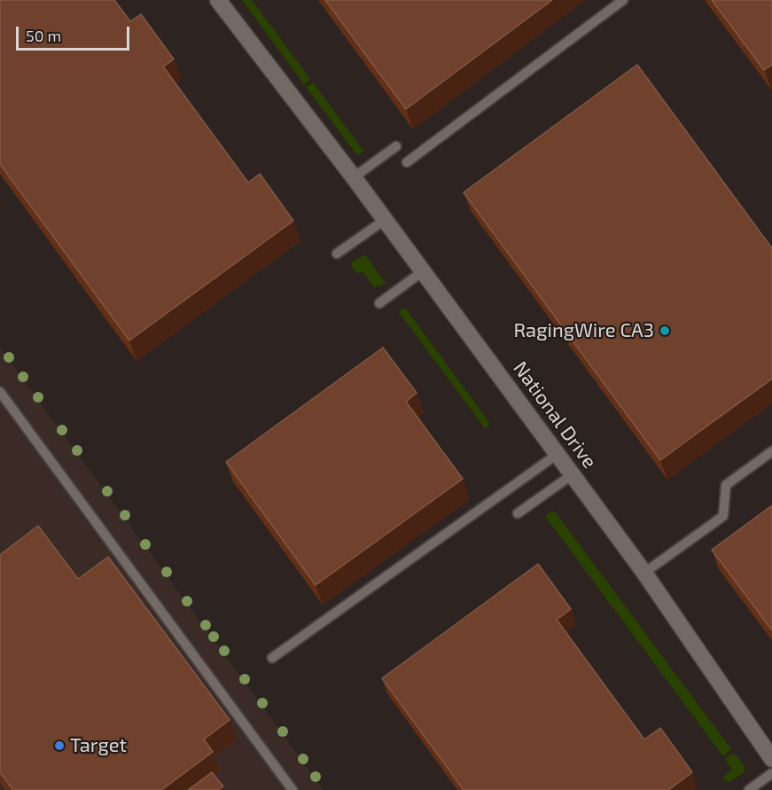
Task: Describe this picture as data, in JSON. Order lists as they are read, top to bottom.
{
  "streets": {
    "street": ["National Drive"]
  },
  "places": ["RagingWire CA3", "Target"],
  "scale_bar": "50 m"
}
